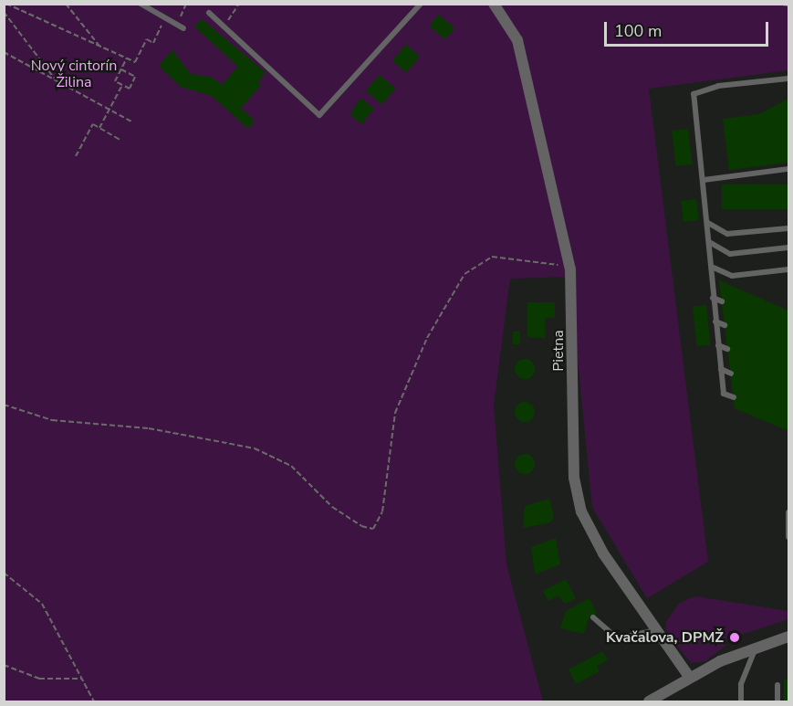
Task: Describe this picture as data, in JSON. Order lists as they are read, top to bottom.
{
  "streets": {
    "street": ["Pietna"]
  },
  "parks": ["Nový cintorín Žilina"],
  "places": ["Kvačalova, DPMŽ"],
  "scale_bar": "100 m"
}
